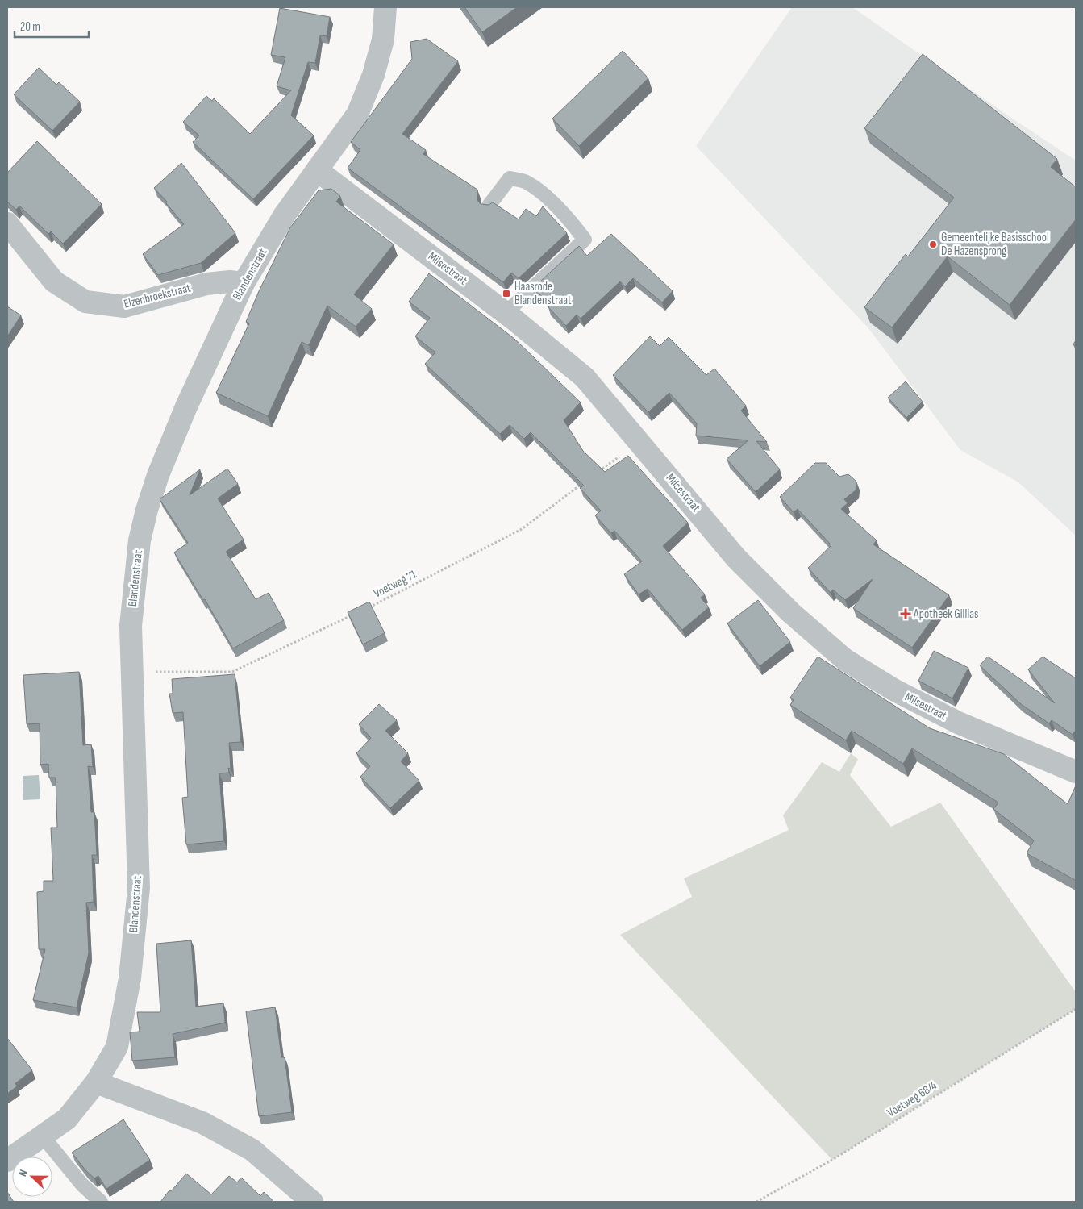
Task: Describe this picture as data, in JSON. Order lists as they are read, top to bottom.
{
  "streets": {
    "street": ["Milsestraat", "Blandenstraat", "Elzenbroekstraat"],
    "path": ["Voetweg 71", "Voetweg 68/4"]
  },
  "crossings": [
    ["Milsestraat", "Blandenstraat"],
    ["Blandenstraat", "Elzenbroekstraat"]
  ],
  "places": {
    "other": ["Gemeentelijke Basisschool De Hazensprong"],
    "transit": ["Haasrode Blandenstraat"],
    "health": ["Apotheek Gillias"]
  },
  "scale_bar": "20 m",
  "north": "left"
}
